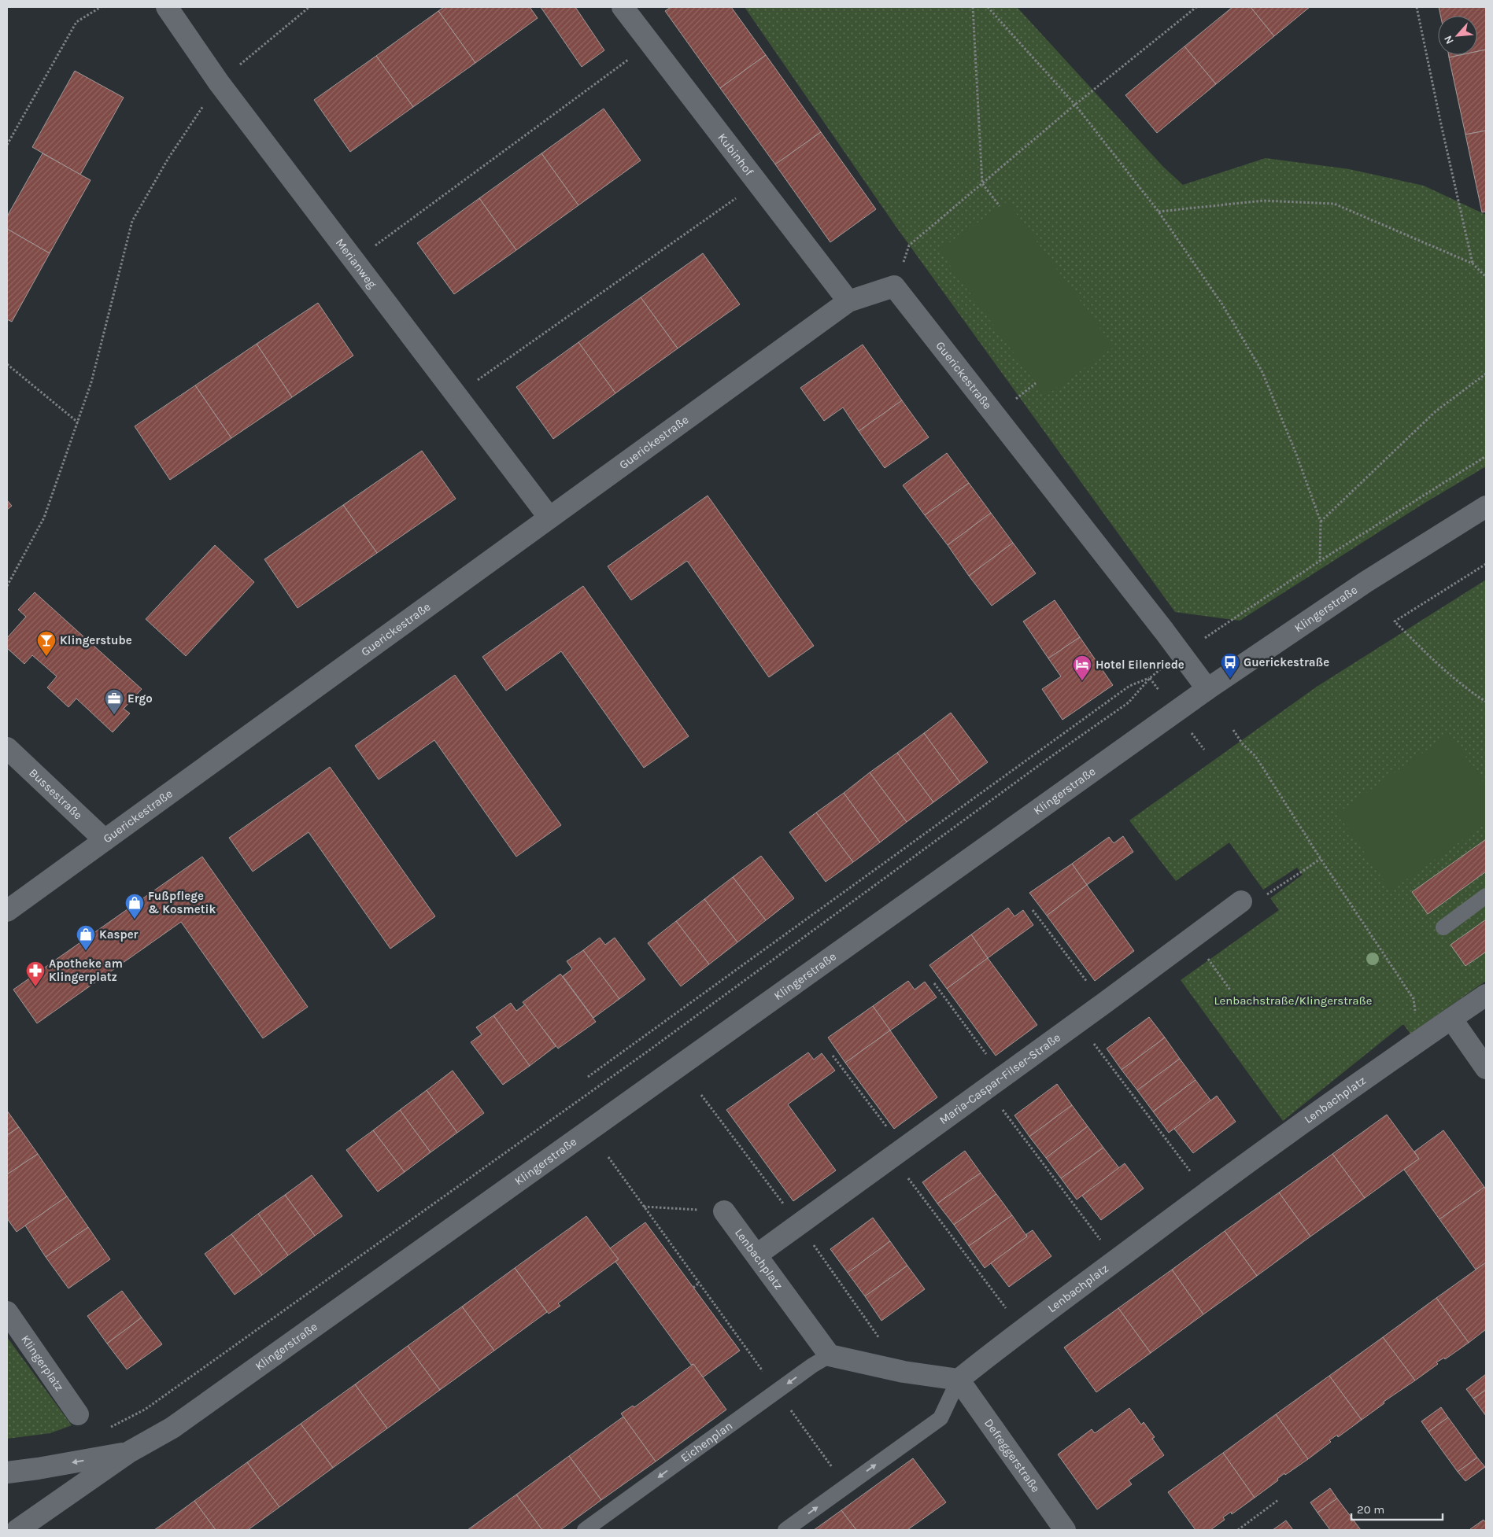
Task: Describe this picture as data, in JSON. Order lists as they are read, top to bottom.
{
  "streets": {
    "street": [
      "Kubinhof",
      "Merianweg",
      "Guerickestraße",
      "Klingerstraße",
      "Bussestraße",
      "Maria-Caspar-Filser-Straße",
      "Lenbachplatz",
      "Klingerplatz",
      "Defreggerstraße"
    ],
    "lane": ["Eichenplan"]
  },
  "crossings": [
    ["Kubinhof", "Guerickestraße"],
    ["Merianweg", "Guerickestraße"],
    ["Guerickestraße", "Klingerstraße"],
    ["Guerickestraße", "Bussestraße"],
    ["Maria-Caspar-Filser-Straße", "Lenbachplatz"],
    ["Lenbachplatz", "Eichenplan"],
    ["Lenbachplatz", "Defreggerstraße"]
  ],
  "parks": ["Lenbachstraße/Klingerstraße"],
  "places": {
    "bar": ["Klingerstube"],
    "bus stop": ["Guerickestraße"],
    "hotel": ["Hotel Eilenriede"],
    "office": ["Ergo"],
    "shop": ["Fußpflege & Kosmetik", "Kasper"],
    "pharmacy": ["Apotheke am Klingerplatz"]
  },
  "scale_bar": "20 m",
  "north": "bottom left"
}
